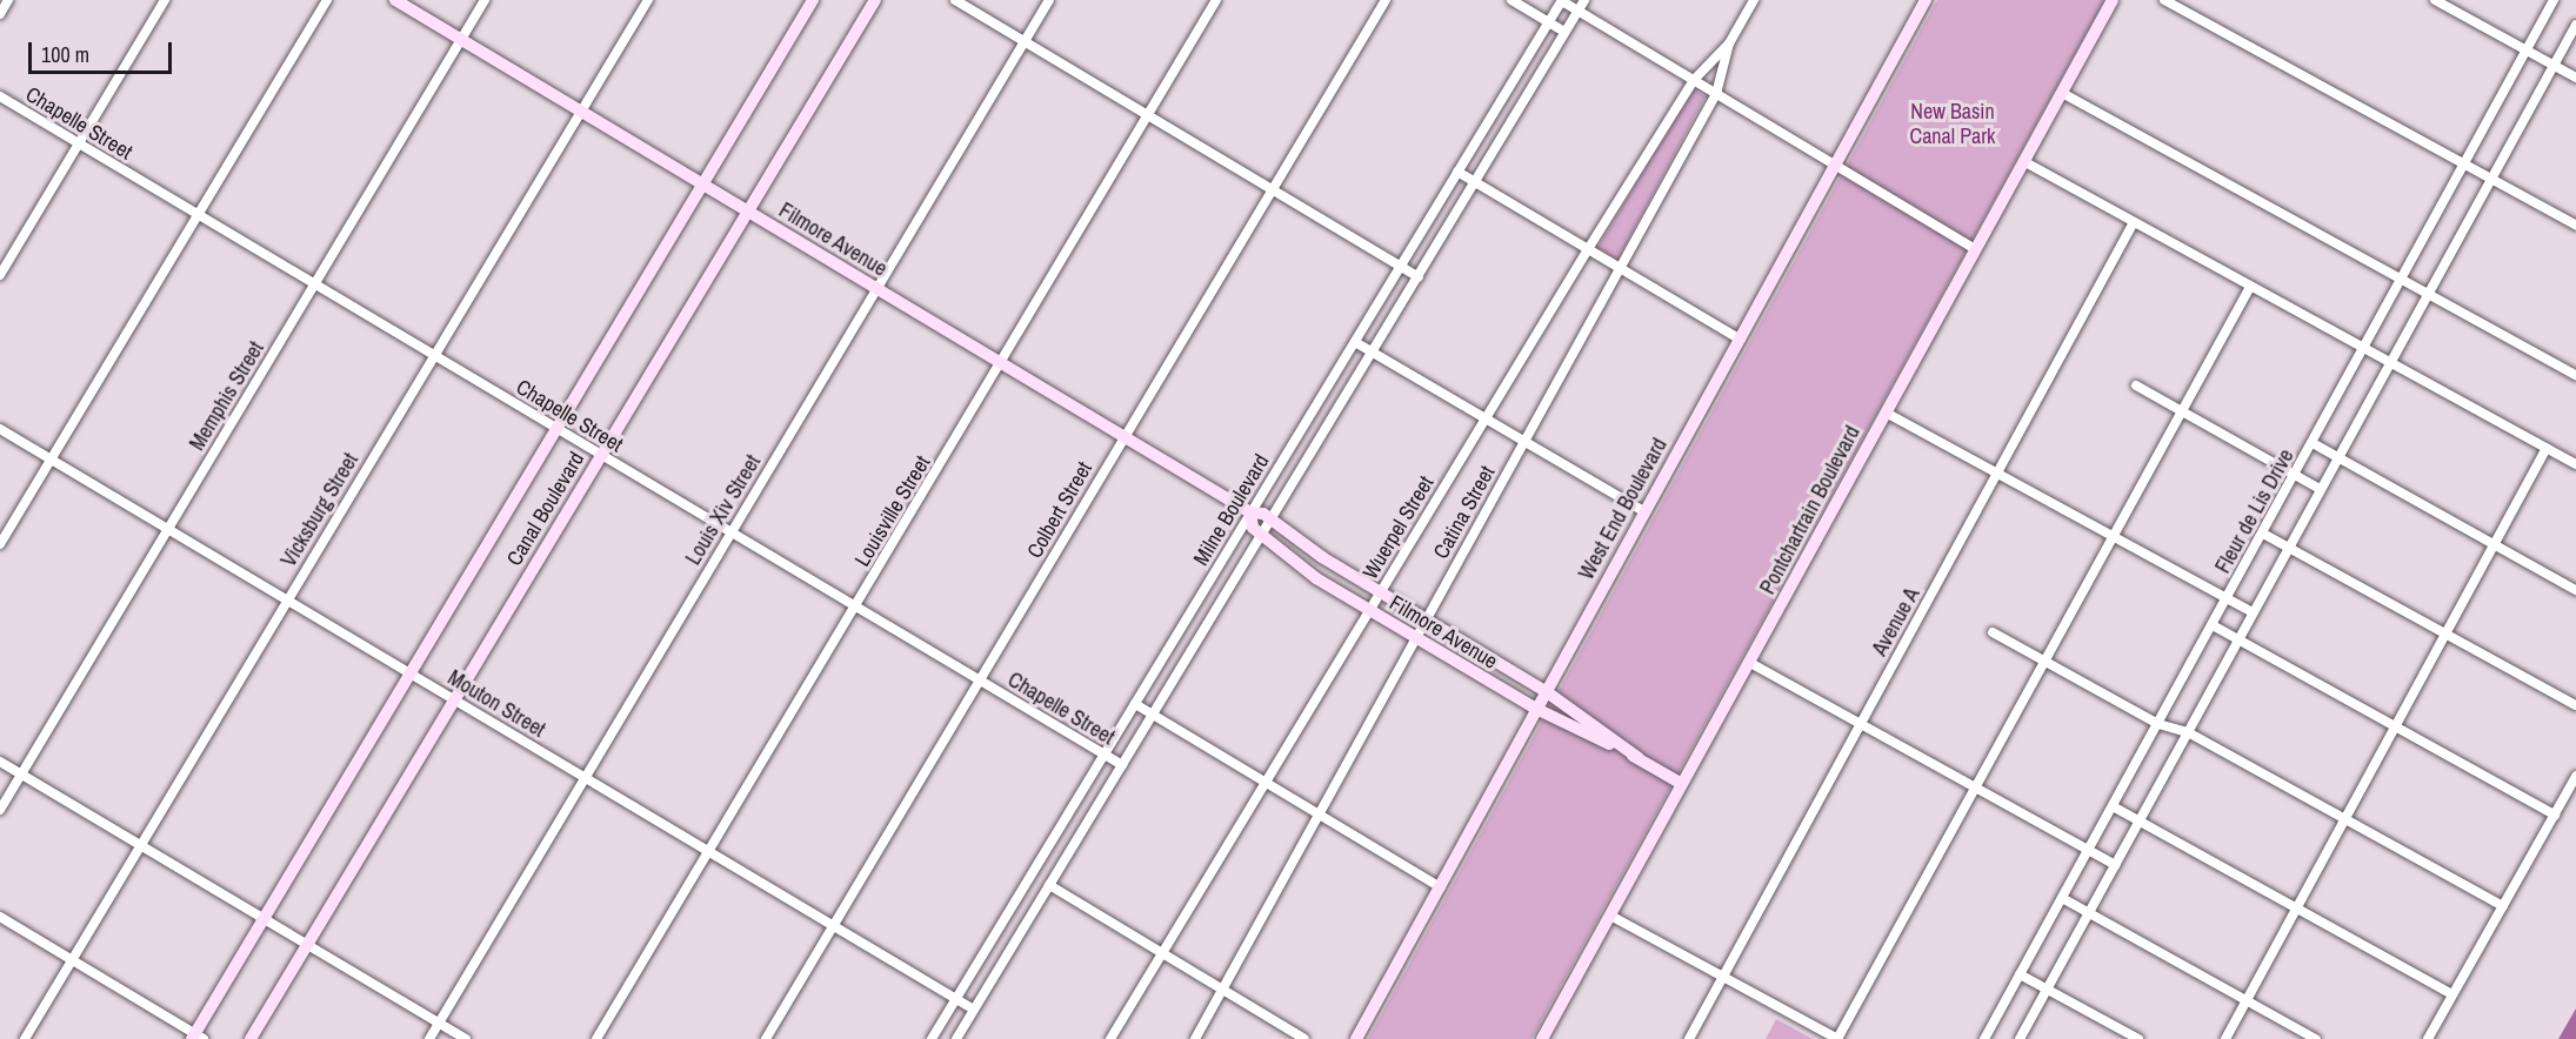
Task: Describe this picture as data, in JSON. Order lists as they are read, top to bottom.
{
  "streets": {
    "main road": [
      "Filmore Avenue",
      "Canal Boulevard",
      "West End Boulevard",
      "Pontchartrain Boulevard"
    ],
    "street": [
      "Chapelle Street",
      "Memphis Street",
      "Vicksburg Street",
      "Louis Xiv Street",
      "Colbert Street",
      "Milne Boulevard",
      "Louisville Street",
      "Fleur de Lis Drive",
      "Catina Street",
      "Wuerpel Street",
      "Avenue A",
      "Mouton Street"
    ]
  },
  "crossings": [
    ["Chapelle Street", "Memphis Street"],
    ["Chapelle Street", "Canal Boulevard"],
    ["Chapelle Street", "West End Boulevard"],
    ["Chapelle Street", "Vicksburg Street"],
    ["Chapelle Street", "Louis Xiv Street"],
    ["Chapelle Street", "Colbert Street"],
    ["Chapelle Street", "Milne Boulevard"],
    ["Chapelle Street", "Louisville Street"],
    ["Chapelle Street", "Catina Street"],
    ["Chapelle Street", "Wuerpel Street"],
    ["Filmore Avenue", "Memphis Street"],
    ["Filmore Avenue", "Canal Boulevard"],
    ["Filmore Avenue", "West End Boulevard"],
    ["Filmore Avenue", "Vicksburg Street"],
    ["Filmore Avenue", "Louis Xiv Street"],
    ["Filmore Avenue", "Colbert Street"],
    ["Filmore Avenue", "Milne Boulevard"],
    ["Filmore Avenue", "Pontchartrain Boulevard"],
    ["Filmore Avenue", "Louisville Street"],
    ["Filmore Avenue", "Catina Street"],
    ["Filmore Avenue", "Wuerpel Street"],
    ["Memphis Street", "Mouton Street"],
    ["Canal Boulevard", "Mouton Street"],
    ["Vicksburg Street", "Mouton Street"],
    ["Louis Xiv Street", "Mouton Street"],
    ["Colbert Street", "Mouton Street"],
    ["Milne Boulevard", "Mouton Street"],
    ["Louisville Street", "Mouton Street"],
    ["Catina Street", "Wuerpel Street"]
  ],
  "parks": ["New Basin Canal Park"],
  "scale_bar": "100 m"
}
